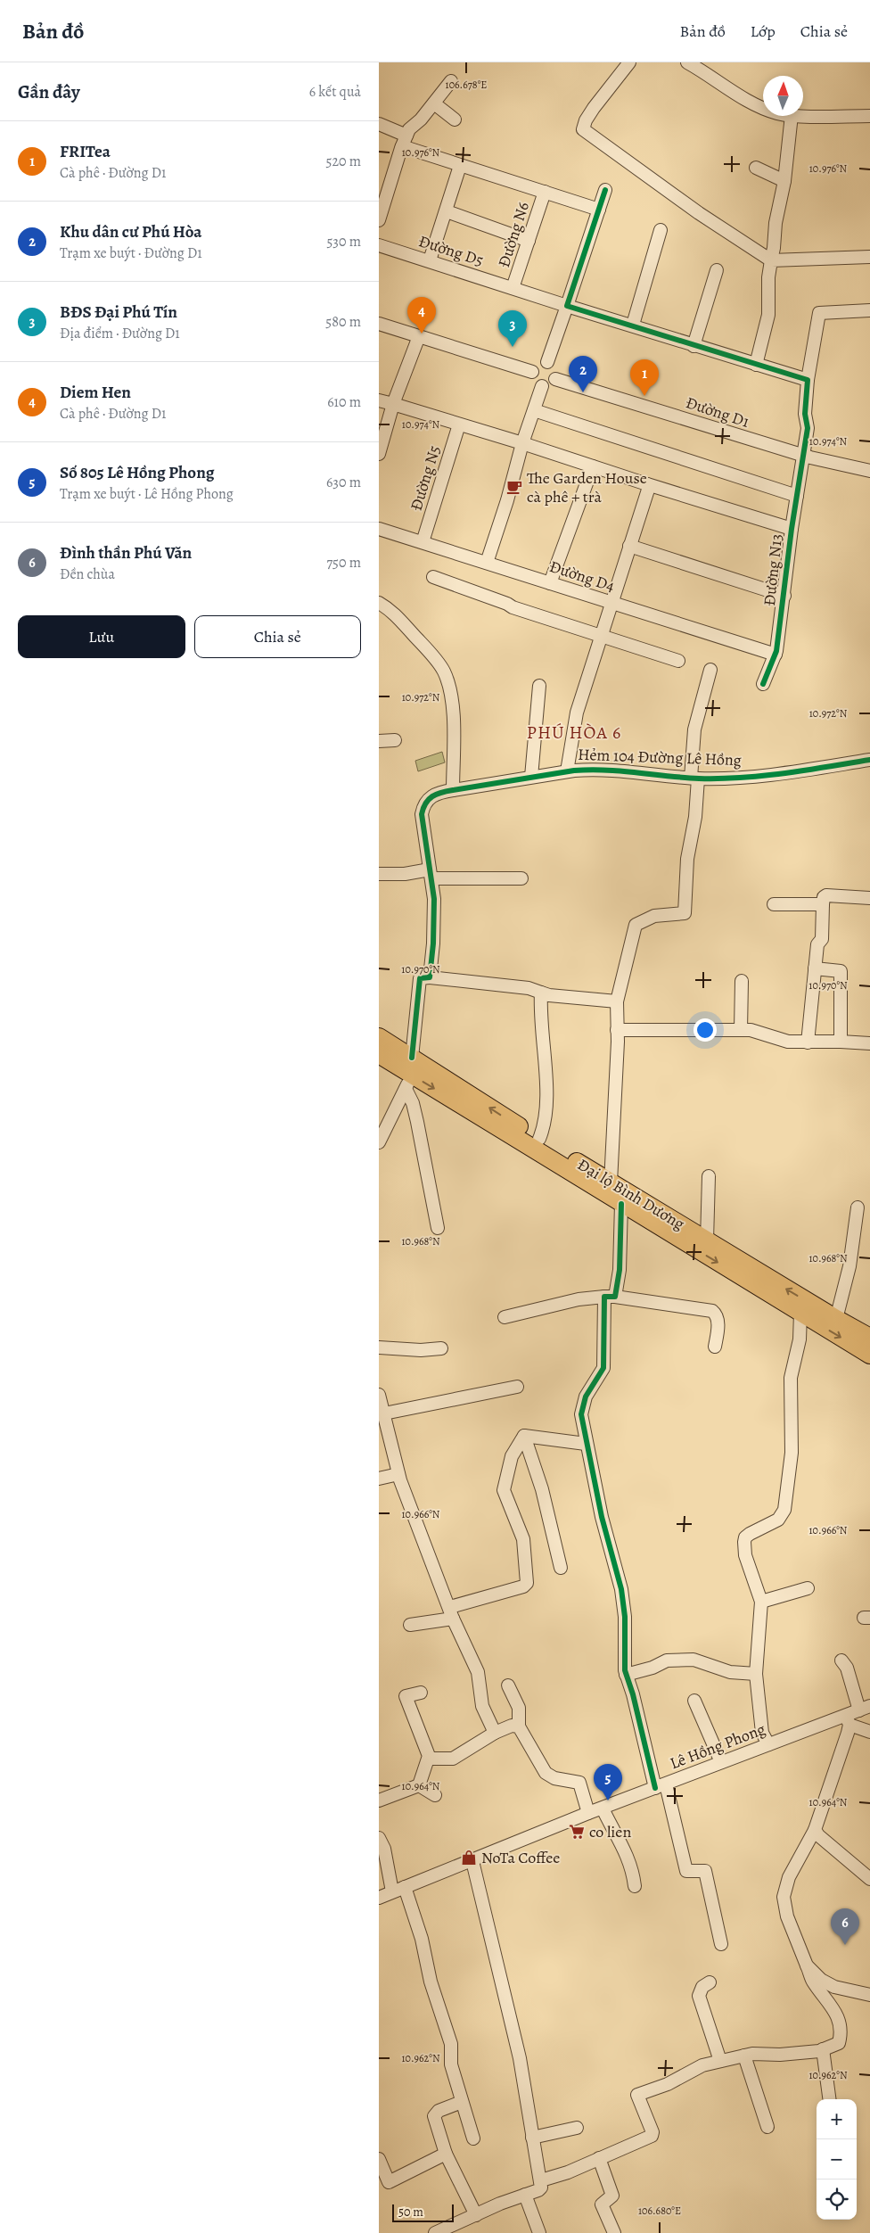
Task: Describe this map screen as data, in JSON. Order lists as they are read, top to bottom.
{
  "streets": {
    "highway": ["Đại lộ Bình Dương"],
    "street": [
      "Đường N6",
      "Đường D5",
      "Đường D1",
      "Đường N5",
      "Đường N13",
      "Đường D4",
      "Hẻm 104 Đường Lê Hồng",
      "Lê Hồng Phong"
    ]
  },
  "crossings": [
    ["Đường N6", "Đường D5"],
    ["Đường D5", "Đường N13"],
    ["Đường D1", "Đường N13"],
    ["Đường N5", "Đường D4"],
    ["Đường N13", "Đường D4"]
  ],
  "districts": ["PHÚ HÒA 6"],
  "places": {
    "cafe": ["The Garden House cà phê + trà"],
    "supermarket": ["co lien"],
    "shop": ["NoTa Coffee"]
  },
  "scale_bar": "50 m",
  "north": "top",
  "page": {
    "header": "Bản đồ",
    "nav": ["Bản đồ", "Lớp", "Chia sẻ"],
    "heading": ["Gần đây", "6 kết quả"],
    "list": [
      {
        "mark": "1",
        "name": "FRITea",
        "note": "Cà phê · Đường D1",
        "value": "520 m"
      },
      {
        "mark": "2",
        "name": "Khu dân cư Phú Hòa",
        "note": "Trạm xe buýt · Đường D1",
        "value": "530 m"
      },
      {
        "mark": "3",
        "name": "BĐS Đại Phú Tín",
        "note": "Địa điểm · Đường D1",
        "value": "580 m"
      },
      {
        "mark": "4",
        "name": "Diem Hen",
        "note": "Cà phê · Đường D1",
        "value": "610 m"
      },
      {
        "mark": "5",
        "name": "Số 805 Lê Hồng Phong",
        "note": "Trạm xe buýt · Lê Hồng Phong",
        "value": "630 m"
      },
      {
        "mark": "6",
        "name": "Đình thần Phú Văn",
        "note": "Đền chùa",
        "value": "750 m"
      }
    ],
    "pins": [
      "4",
      "3",
      "2",
      "1",
      "5",
      "6"
    ],
    "buttons": ["Lưu", "Chia sẻ"],
    "map_buttons": ["+", "−"],
    "scale": "50 m"
  },
  "coordinates": [
    "106.678°E",
    "10.976°N",
    "10.974°N",
    "10.972°N",
    "10.970°N",
    "10.968°N",
    "10.966°N",
    "10.964°N",
    "10.962°N",
    "106.680°E"
  ]
}
